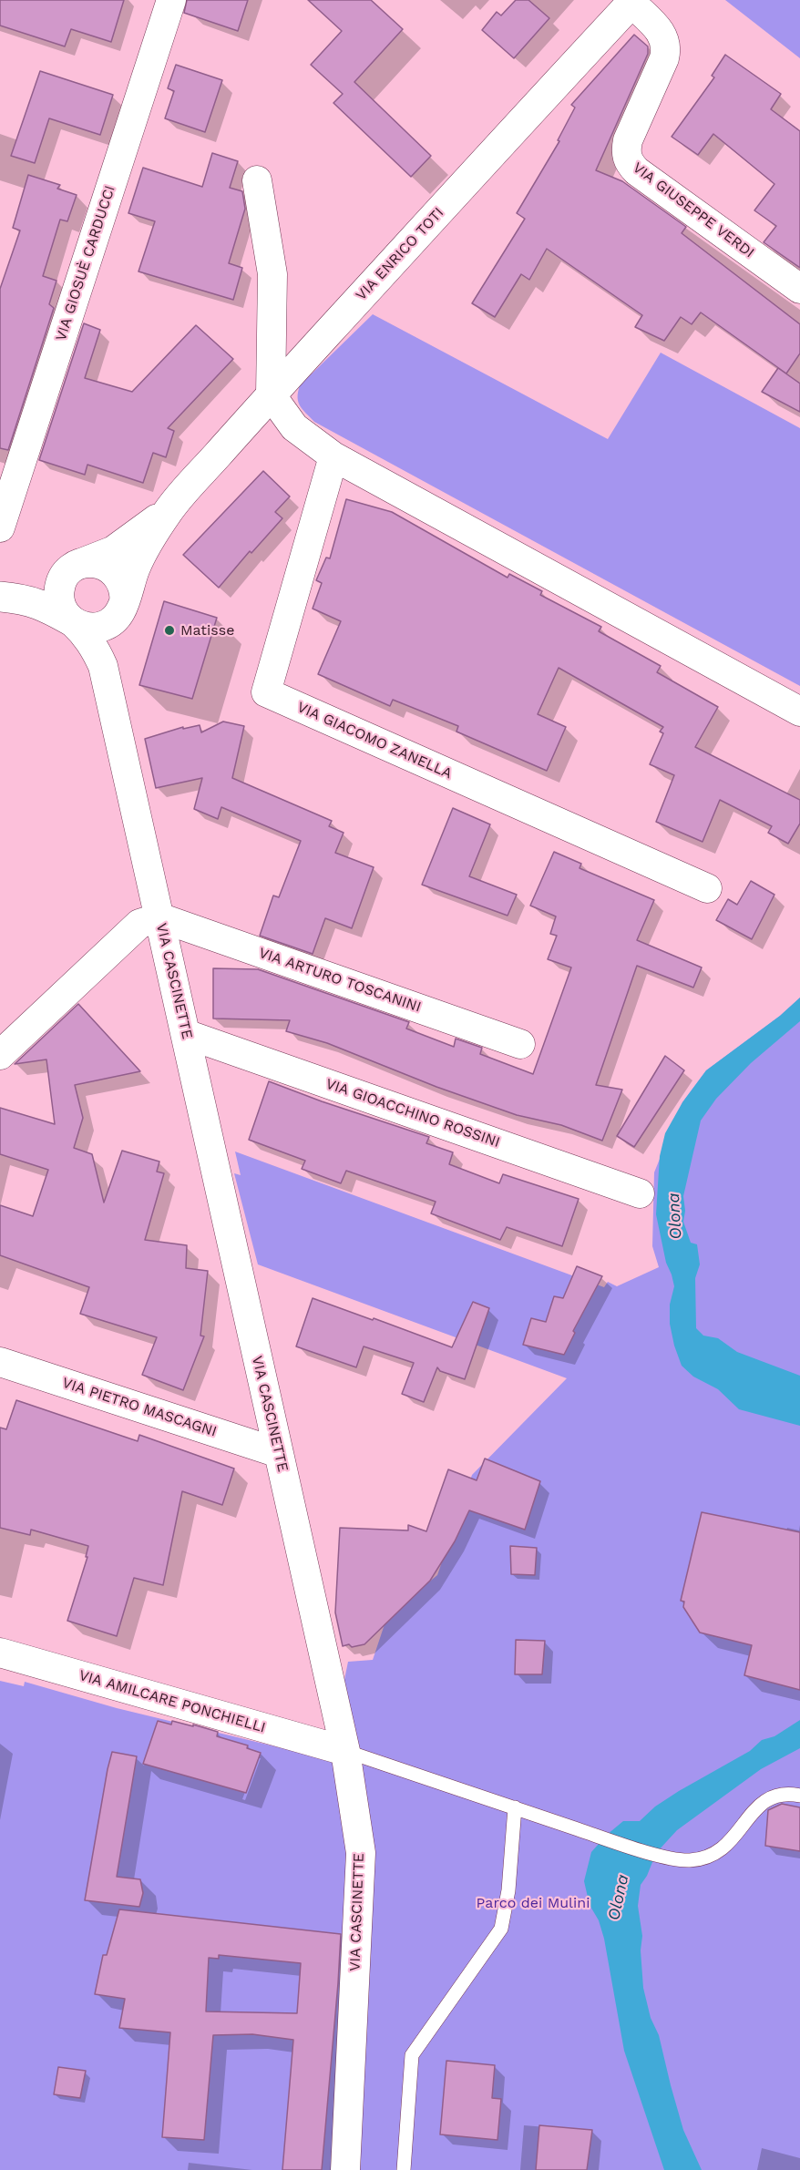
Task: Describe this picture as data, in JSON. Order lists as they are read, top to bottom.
{
  "streets": {
    "street": [
      "VIA GIUSEPPE VERDI",
      "VIA ENRICO TOTI",
      "VIA GIOSUÈ CARDUCCI",
      "VIA GIACOMO ZANELLA",
      "VIA ARTURO TOSCANINI",
      "VIA CASCINETTE",
      "VIA GIOACCHINO ROSSINI",
      "VIA PIETRO MASCAGNI",
      "VIA AMILCARE PONCHIELLI"
    ]
  },
  "crossings": [
    ["VIA GIUSEPPE VERDI", "VIA ENRICO TOTI"],
    ["VIA ENRICO TOTI", "VIA CASCINETTE"],
    ["VIA ARTURO TOSCANINI", "VIA CASCINETTE"],
    ["VIA CASCINETTE", "VIA GIOACCHINO ROSSINI"],
    ["VIA CASCINETTE", "VIA PIETRO MASCAGNI"],
    ["VIA CASCINETTE", "VIA AMILCARE PONCHIELLI"]
  ],
  "water": ["Olona"],
  "parks": ["Parco dei Mulini"],
  "places": ["Matisse"]
}
